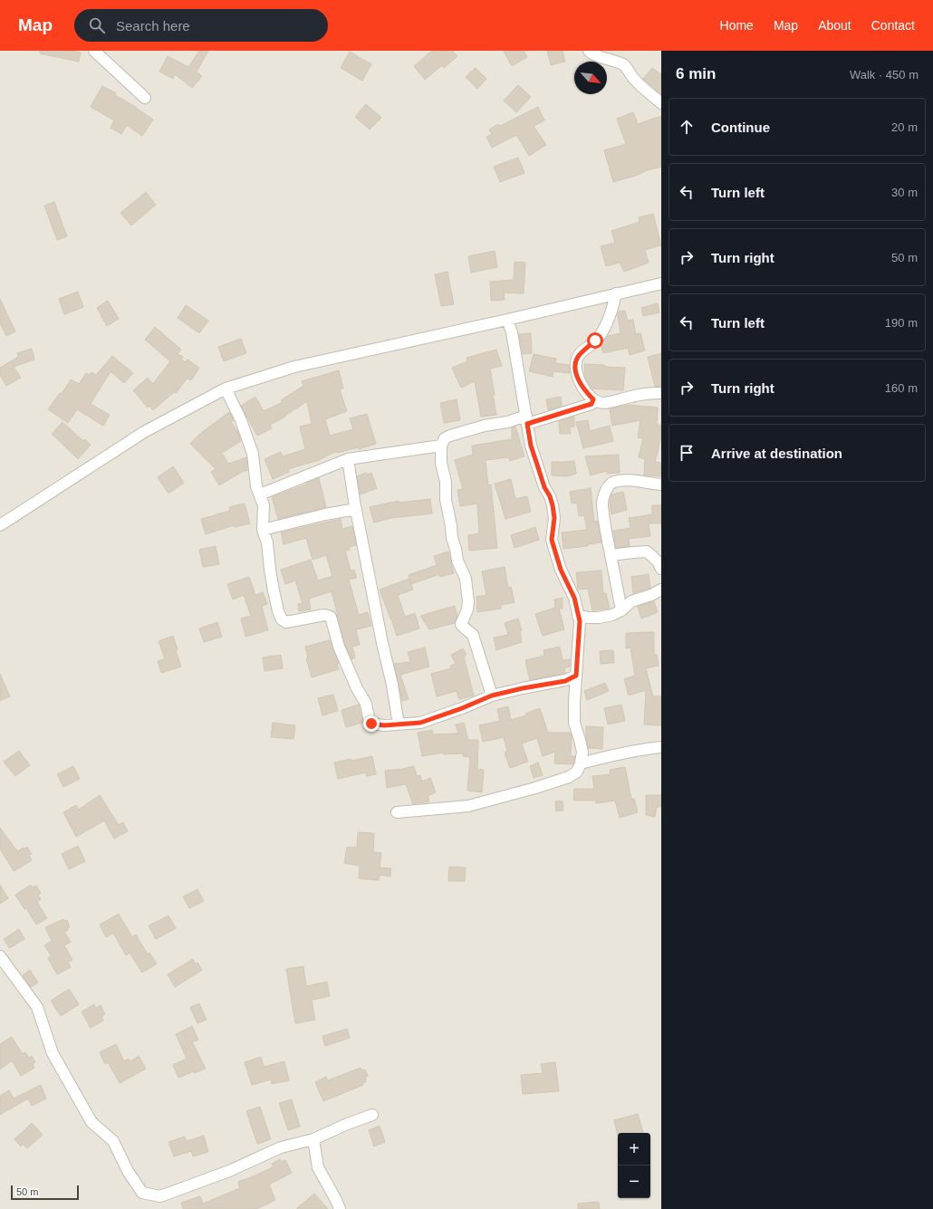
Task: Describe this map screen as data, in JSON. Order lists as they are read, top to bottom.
{
  "scale_bar": "50 m",
  "north": "bottom right",
  "page": {
    "header": "Map",
    "search": "Search here",
    "nav": [
      "Home",
      "Map",
      "About",
      "Contact"
    ],
    "heading": ["6 min", "Walk · 450 m"],
    "list": [
      ["Continue", "20 m"],
      ["Turn left", "30 m"],
      ["Turn right", "50 m"],
      ["Turn left", "190 m"],
      ["Turn right", "160 m"],
      "Arrive at destination"
    ],
    "map_buttons": ["+", "−"],
    "scale": "50 m"
  }
}
